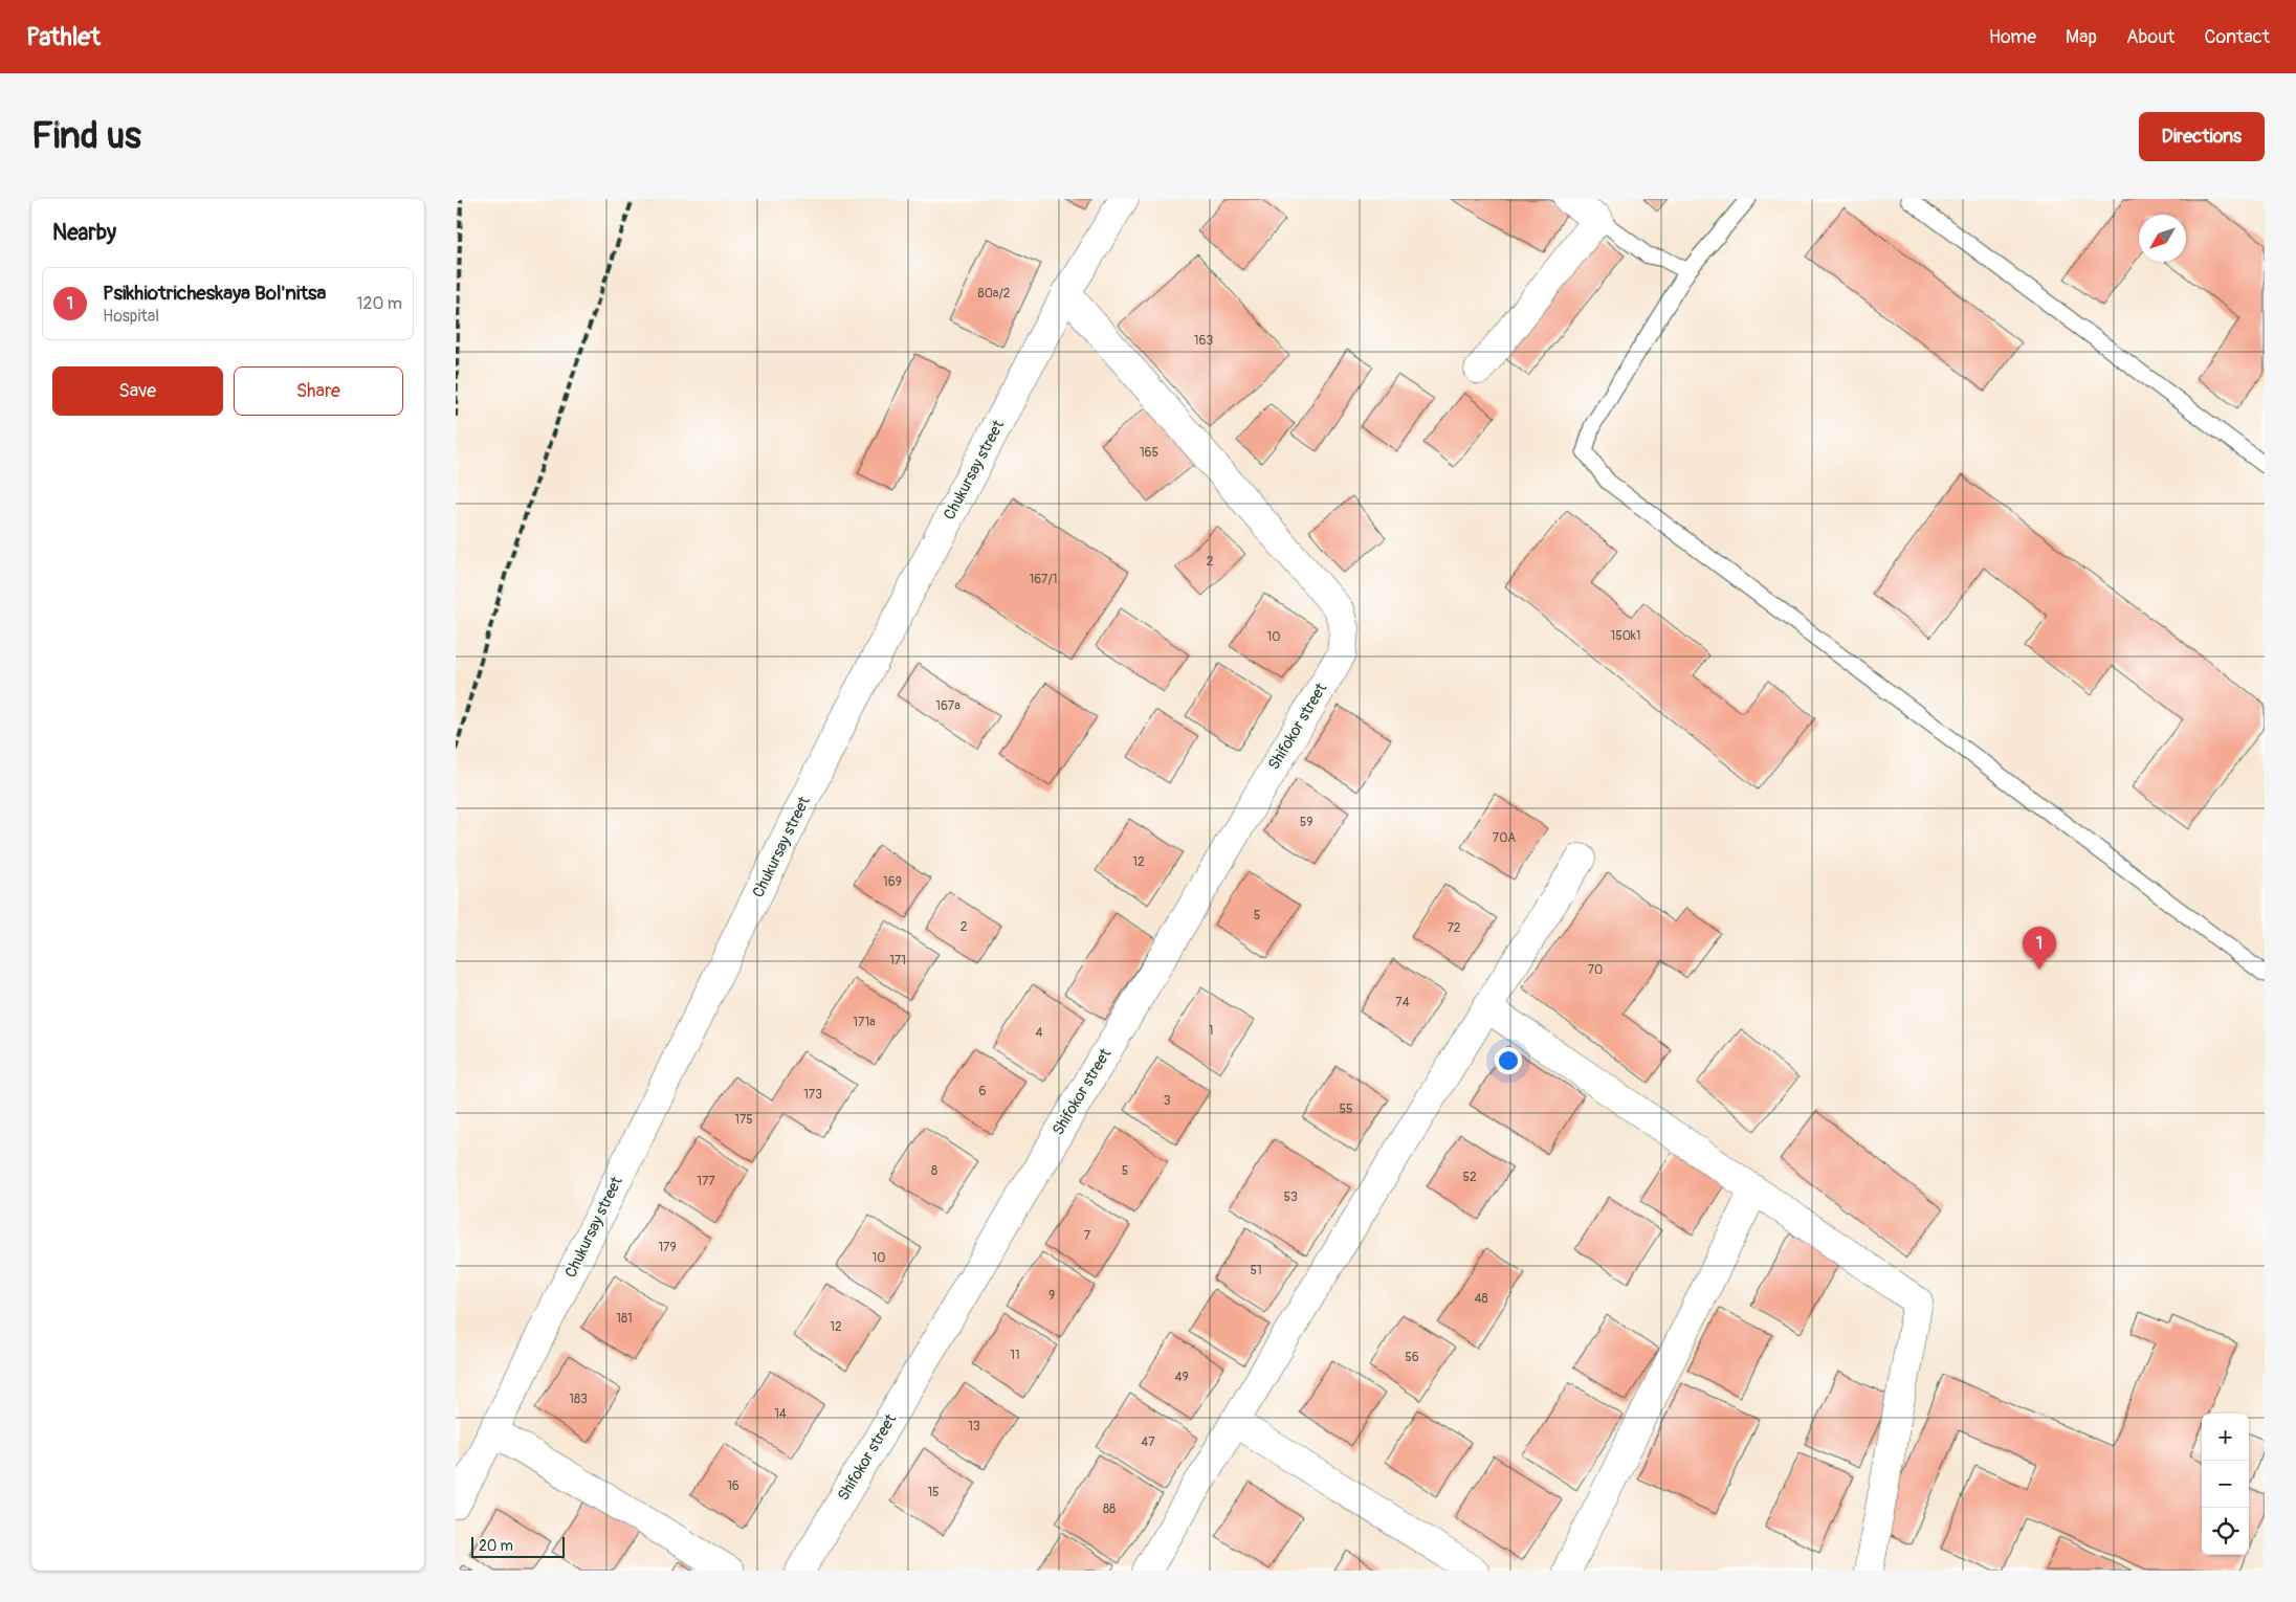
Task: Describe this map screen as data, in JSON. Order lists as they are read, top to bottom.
{
  "streets": {
    "street": ["Chukursay street"]
  },
  "house_numbers": [
    "80a/2",
    "163",
    "165",
    "2",
    "167/1",
    "150k1",
    "10",
    "167а",
    "59",
    "70A",
    "12",
    "169",
    "5",
    "2",
    "72",
    "171",
    "70",
    "74",
    "171a",
    "1",
    "4",
    "6",
    "173",
    "3",
    "55",
    "175",
    "8",
    "5",
    "52",
    "177",
    "53",
    "7",
    "179",
    "10",
    "51",
    "9",
    "48",
    "181",
    "12",
    "11",
    "56",
    "49",
    "183",
    "14",
    "13",
    "47",
    "16",
    "15",
    "88"
  ],
  "scale_bar": "20 m",
  "north": "bottom left",
  "page": {
    "header": "Pathlet",
    "nav": [
      "Home",
      "Map",
      "About",
      "Contact"
    ],
    "buttons": [
      "Directions",
      ["Save", "Share"]
    ],
    "title": "Find us",
    "heading": "Nearby",
    "list": [
      {
        "mark": "1",
        "name": "Psikhiotricheskaya Bol'nitsa",
        "note": "Hospital",
        "value": "120 m"
      }
    ],
    "pins": "1",
    "map_buttons": ["+", "−"],
    "scale": "20 m"
  }
}
